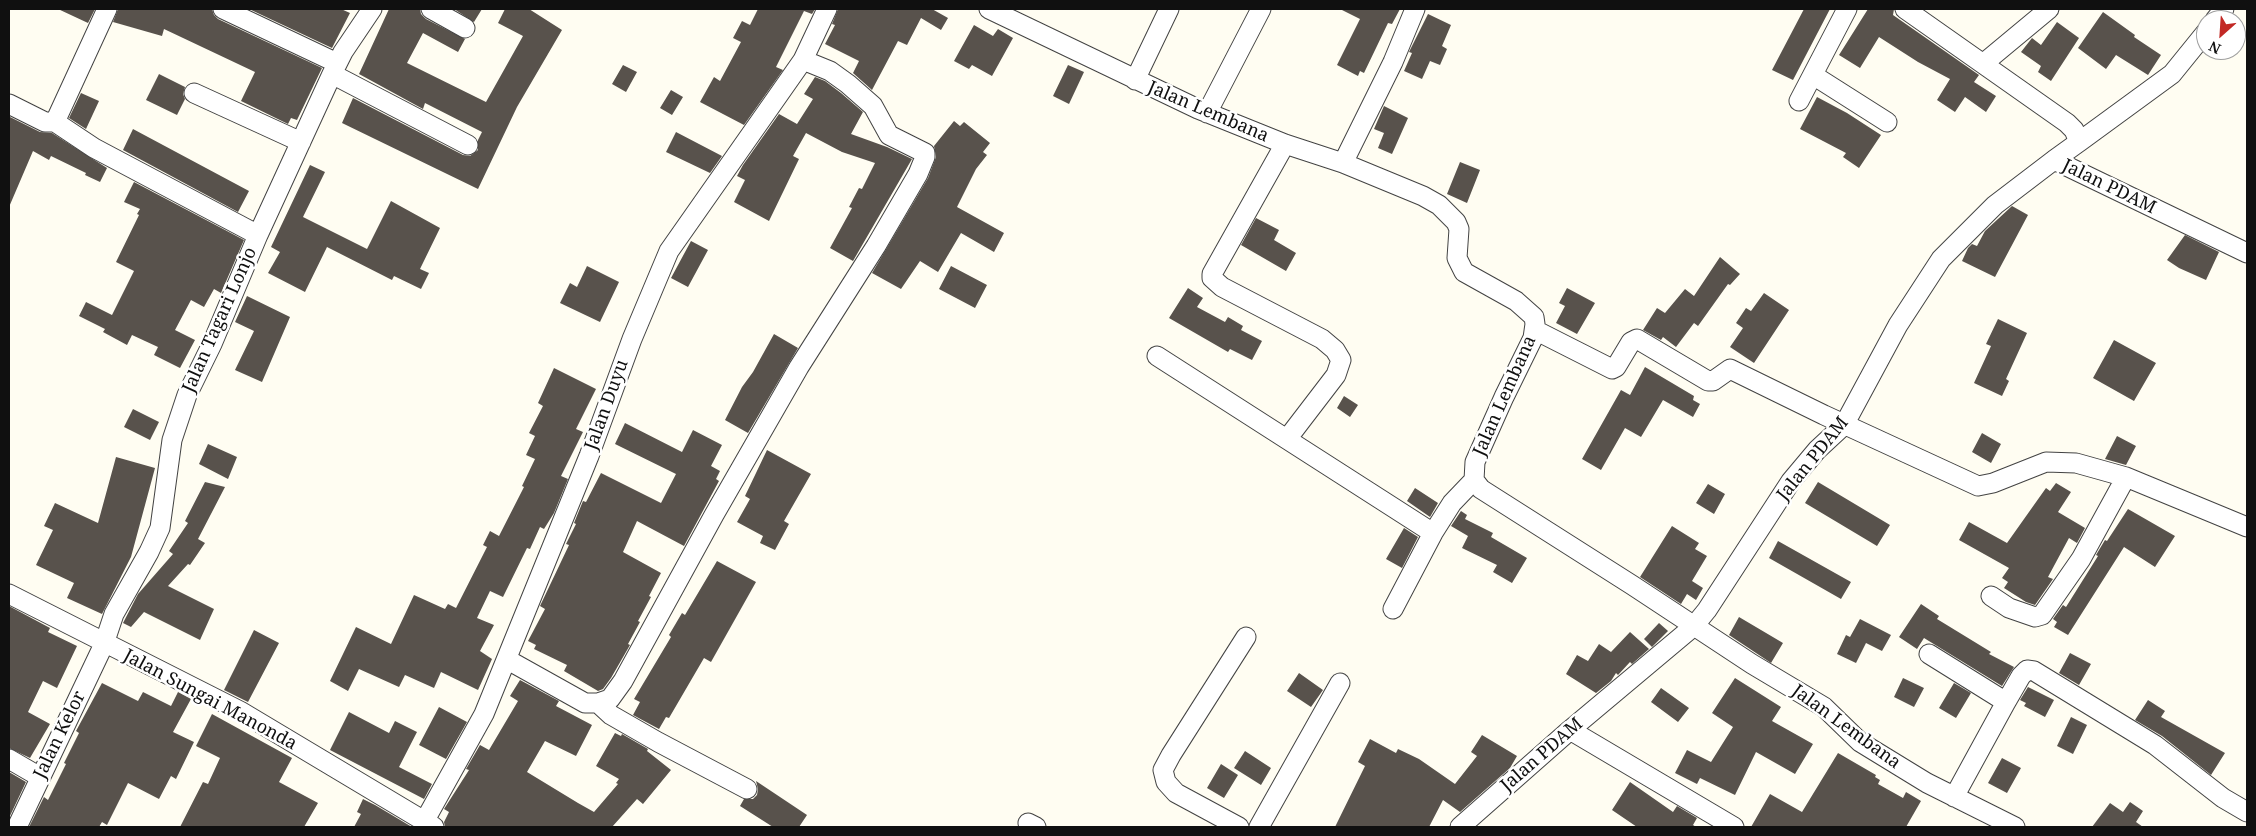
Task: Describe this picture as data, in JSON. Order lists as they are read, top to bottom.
{
  "streets": {
    "street": [
      "Jalan Lembana",
      "Jalan PDAM",
      "Jalan Tagari Lonjo",
      "Jalan Duyu",
      "Jalan Sungai Manonda",
      "Jalan Kelor"
    ]
  },
  "crossings": [
    ["Jalan Lembana", "Jalan PDAM"],
    ["Jalan Tagari Lonjo", "Jalan Sungai Manonda"],
    ["Jalan Tagari Lonjo", "Jalan Kelor"],
    ["Jalan Duyu", "Jalan Sungai Manonda"],
    ["Jalan Sungai Manonda", "Jalan Kelor"]
  ],
  "north": "bottom left"
}
